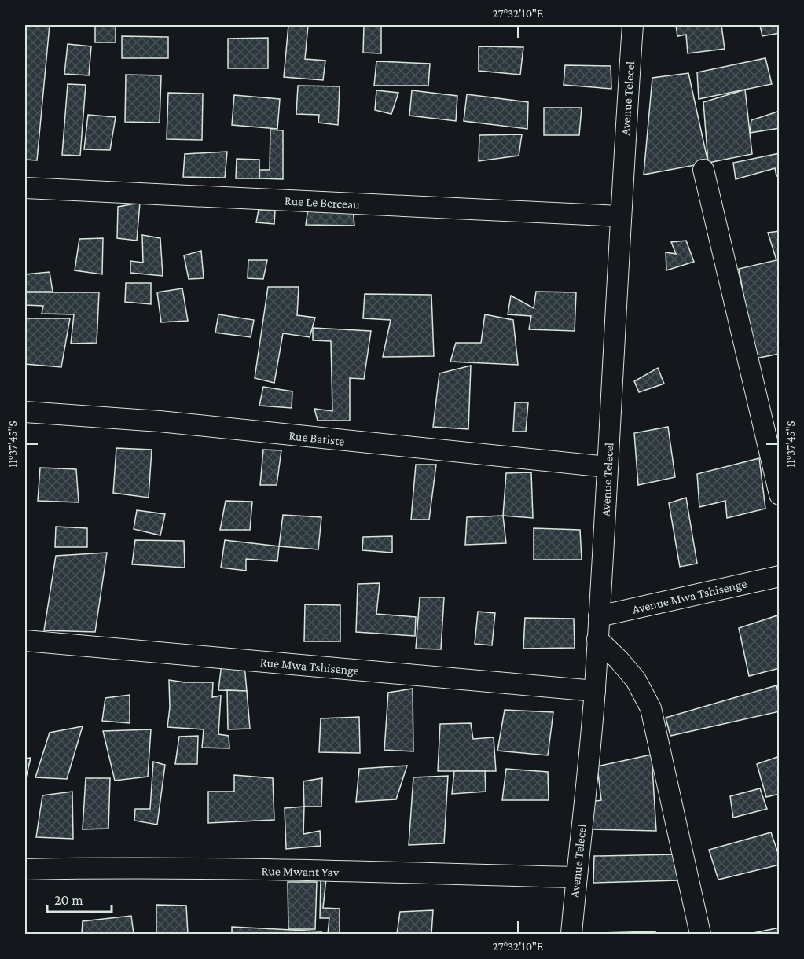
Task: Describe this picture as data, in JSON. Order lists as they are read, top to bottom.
{
  "streets": {
    "street": [
      "Avenue Telecel",
      "Rue Le Berceau",
      "Rue Batiste",
      "Avenue Mwa Tshisenge",
      "Rue Mwa Tshisenge",
      "Rue Mwant Yav"
    ]
  },
  "crossings": [
    ["Avenue Telecel", "Rue Le Berceau"],
    ["Avenue Telecel", "Rue Batiste"],
    ["Avenue Telecel", "Avenue Mwa Tshisenge"],
    ["Avenue Telecel", "Rue Mwa Tshisenge"],
    ["Avenue Telecel", "Rue Mwant Yav"]
  ],
  "scale_bar": "20 m",
  "coordinates": ["27°32'10\"E", "11°37'45\"S"]
}
